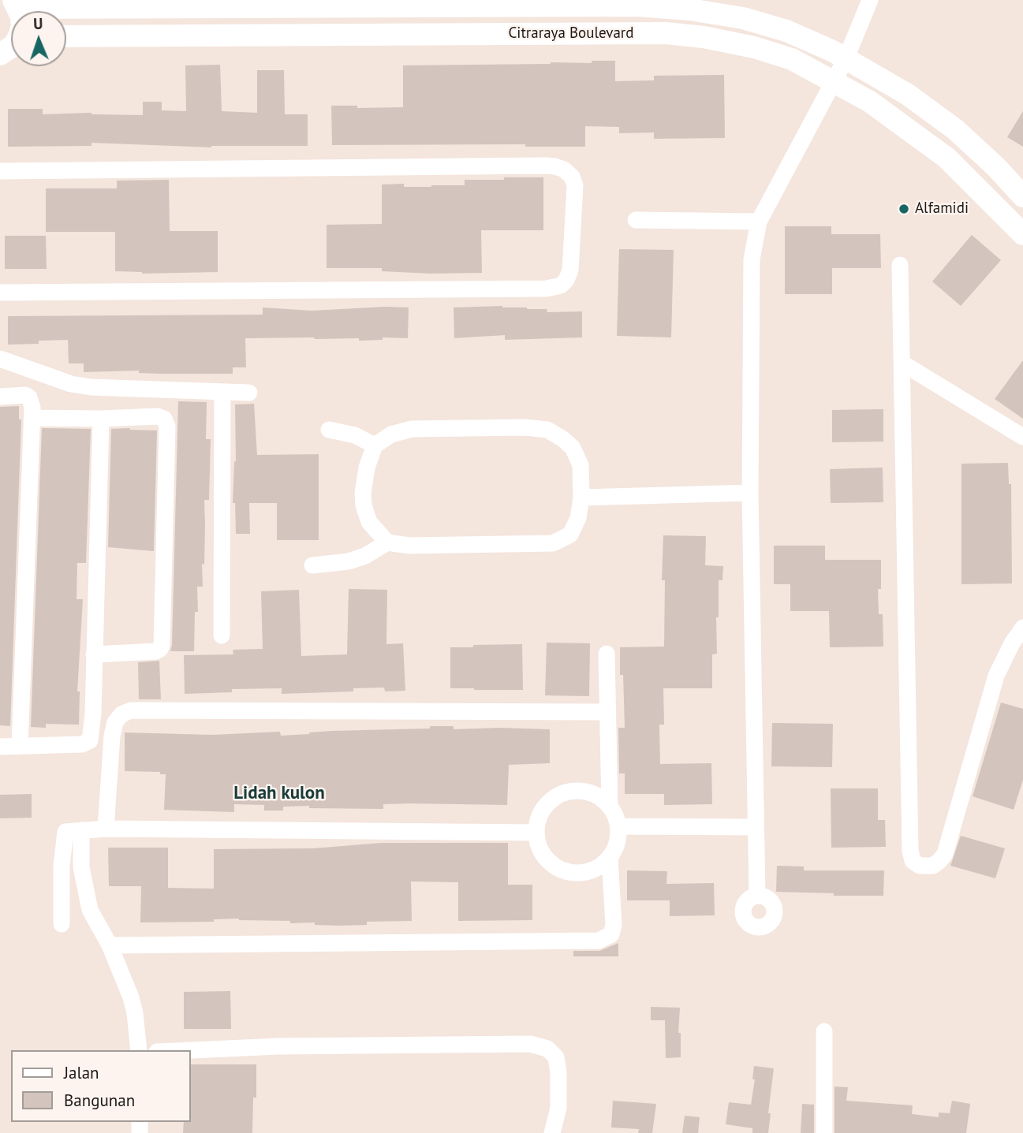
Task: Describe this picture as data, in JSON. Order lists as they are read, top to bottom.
{
  "streets": {
    "main road": ["Citraraya Boulevard"]
  },
  "districts": ["Lidah kulon"],
  "places": ["Alfamidi"],
  "legend": ["Jalan", "Bangunan"],
  "north": "top"
}
